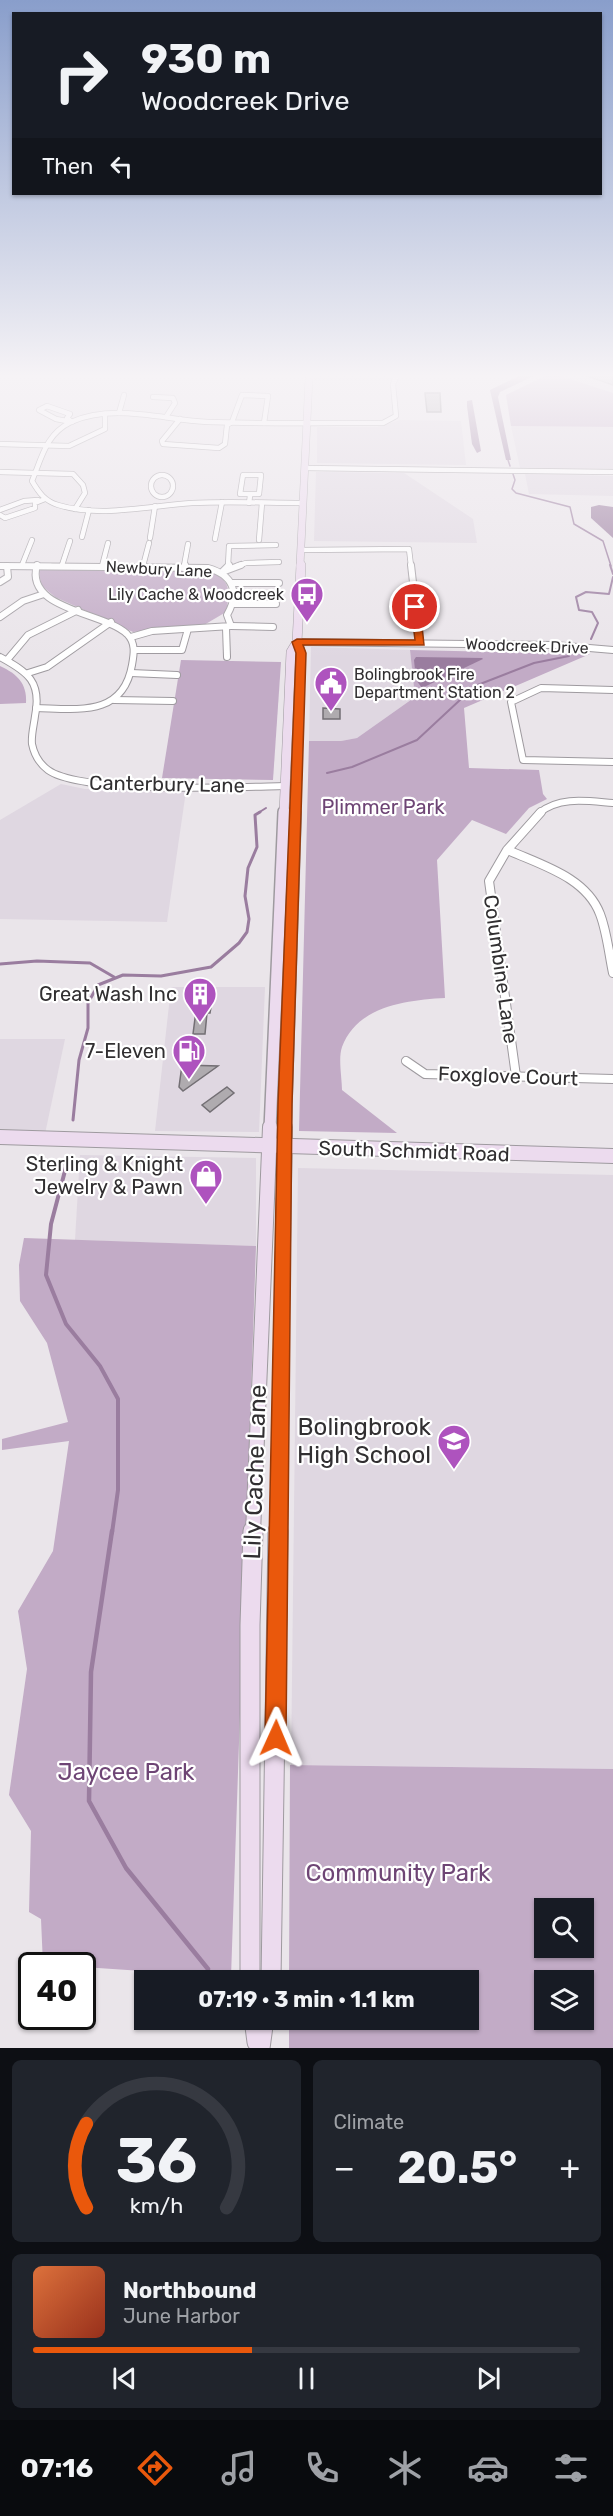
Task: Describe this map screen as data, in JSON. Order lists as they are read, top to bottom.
{
  "streets": {
    "street": [
      "Newbury Lane",
      "Woodcreek Drive",
      "Canterbury Lane",
      "Columbine Lane",
      "Foxglove Court",
      "South Schmidt Road",
      "Lily Cache Lane"
    ]
  },
  "crossings": [
    ["Woodcreek Drive", "Lily Cache Lane"],
    ["Canterbury Lane", "Lily Cache Lane"],
    ["Columbine Lane", "Foxglove Court"],
    ["South Schmidt Road", "Lily Cache Lane"]
  ],
  "parks": ["Plimmer Park", "Jaycee Park", "Community Park"],
  "places": {
    "bus stop": ["Lily Cache & Woodcreek"],
    "public building": ["Bolingbrook Fire Department Station 2"],
    "building": ["Great Wash Inc"],
    "fuel station": ["7-Eleven"],
    "shop": ["Sterling & Knight Jewelry & Pawn"],
    "school or university": ["Bolingbrook High School"]
  },
  "page": {
    "turn": ["930 m", "Woodcreek Drive"],
    "then": "Then",
    "limit": "40",
    "trip": "07:19 · 3 min · 1.1 km",
    "tile": "Climate",
    "heat": ["−", "20.5°", "+"],
    "song": ["Northbound", "June Harbor"],
    "tabs": "07:16",
    "gauge": ["36", "km/h"]
  }
}
